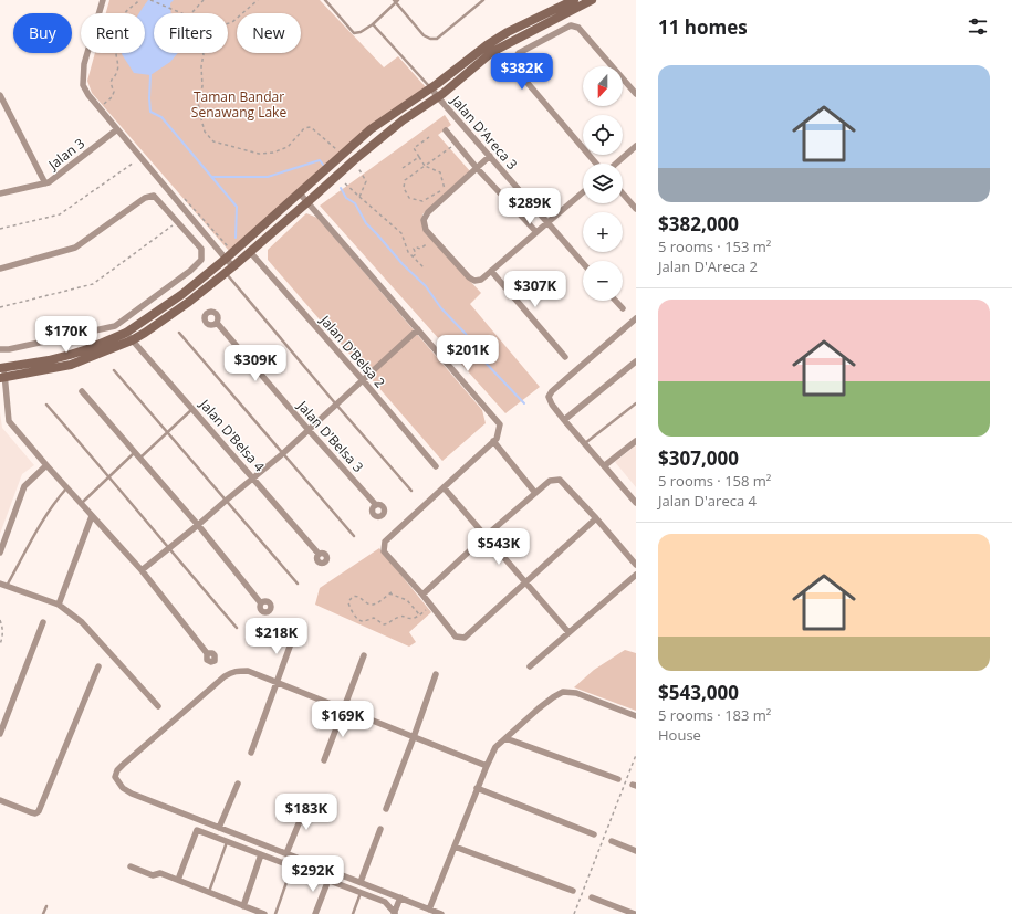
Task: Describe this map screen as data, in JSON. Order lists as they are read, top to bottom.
{
  "streets": {
    "street": [
      "Jalan D'Areca 3",
      "Jalan 3",
      "Jalan D'Belsa 2",
      "Jalan D'Belsa 4",
      "Jalan D'Belsa 3"
    ]
  },
  "parks": ["Taman Bandar Senawang Lake"],
  "north": "bottom",
  "page": {
    "heading": "11 homes",
    "chip": [
      "Buy",
      "Rent",
      "Filters",
      "New"
    ],
    "price": [
      "$382K",
      "$289K",
      "$307K",
      "$170K",
      "$201K",
      "$309K",
      "$543K",
      "$218K",
      "$169K",
      "$183K",
      "$292K"
    ],
    "list": [
      {
        "name": "$382,000",
        "note": "5 rooms · 153 m² · Jalan D'Areca 2"
      },
      {
        "name": "$307,000",
        "note": "5 rooms · 158 m² · Jalan D'areca 4"
      },
      {
        "name": "$543,000",
        "note": "5 rooms · 183 m² · House"
      }
    ],
    "map_buttons": ["+", "−"]
  }
}
